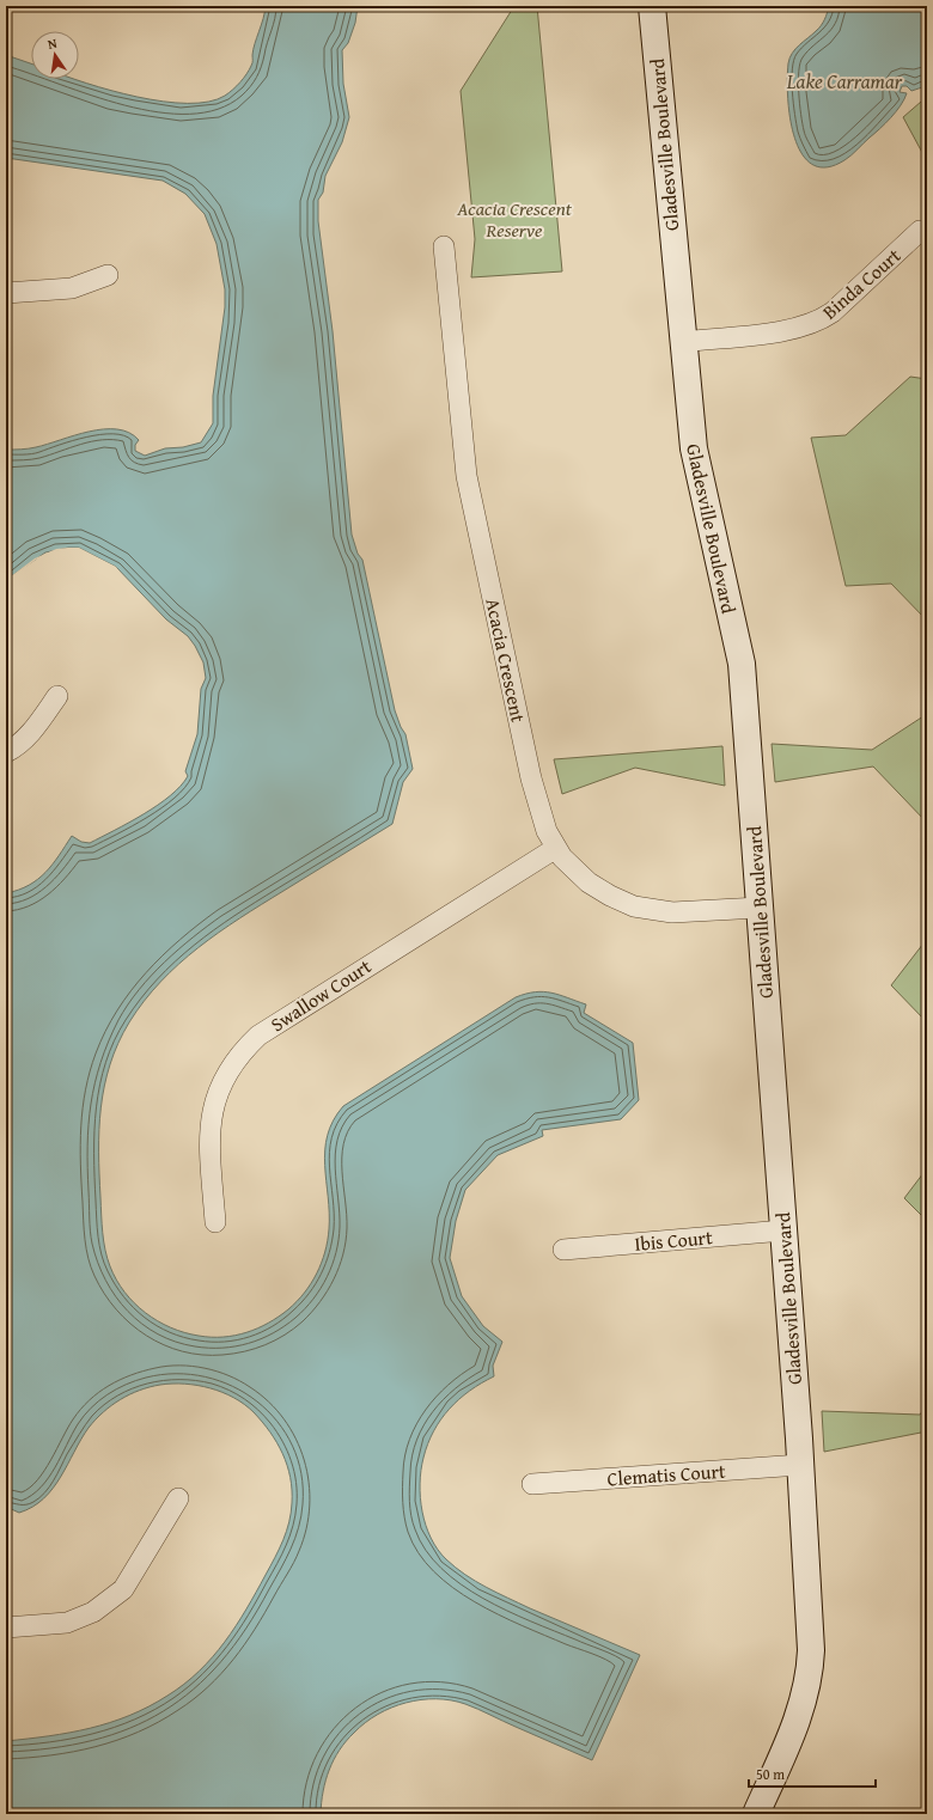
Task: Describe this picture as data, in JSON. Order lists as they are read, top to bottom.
{
  "streets": {
    "street": [
      "Gladesville Boulevard",
      "Binda Court",
      "Acacia Crescent",
      "Swallow Court",
      "Ibis Court",
      "Clematis Court"
    ]
  },
  "crossings": [
    ["Gladesville Boulevard", "Binda Court"],
    ["Gladesville Boulevard", "Acacia Crescent"],
    ["Gladesville Boulevard", "Ibis Court"],
    ["Gladesville Boulevard", "Clematis Court"],
    ["Acacia Crescent", "Swallow Court"]
  ],
  "water": ["Lake Carramar"],
  "parks": ["Acacia Crescent Reserve"],
  "scale_bar": "50 m",
  "north": "top"
}
